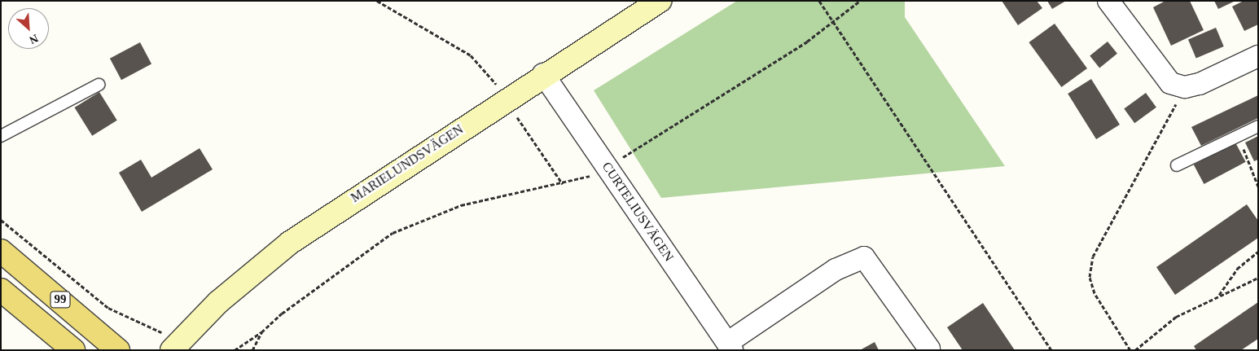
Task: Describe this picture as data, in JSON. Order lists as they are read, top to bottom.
{
  "streets": {
    "main road": ["99"],
    "street": ["MARIELUNDSVÄGEN", "CURTELIUSVÄGEN"]
  },
  "crossings": [
    ["MARIELUNDSVÄGEN", "CURTELIUSVÄGEN"]
  ],
  "north": "bottom right"
}
